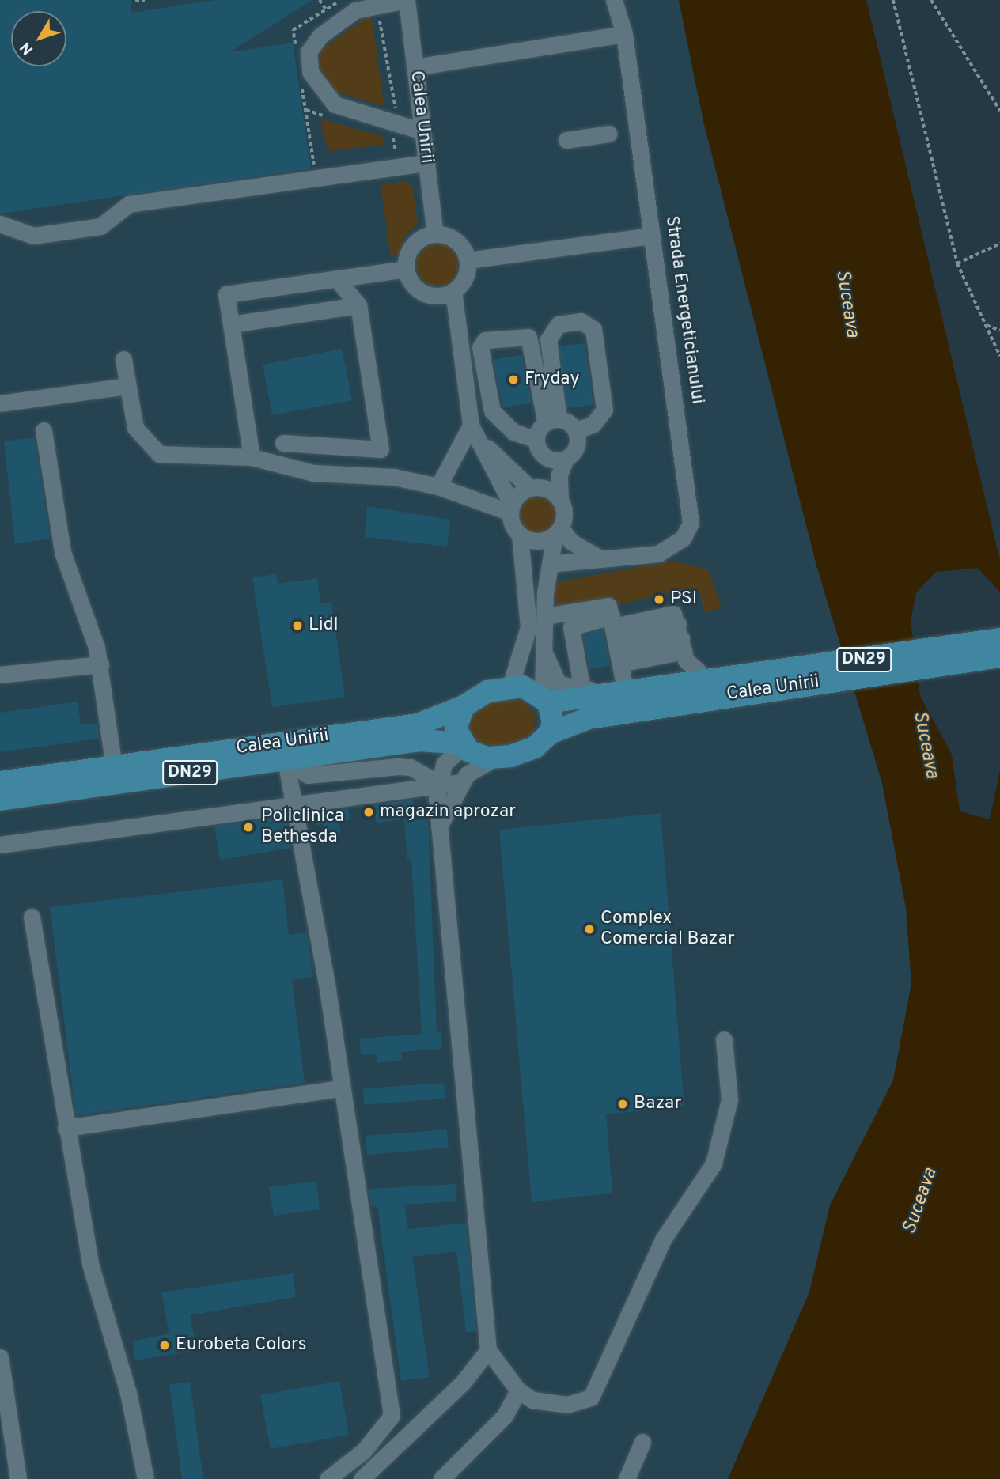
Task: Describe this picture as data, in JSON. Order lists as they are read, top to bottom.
{
  "streets": {
    "main road": ["Calea Unirii", "DN29"],
    "street": ["Strada Energeticianului"]
  },
  "crossings": [
    ["Calea Unirii", "DN29"]
  ],
  "water": ["Suceava"],
  "places": [
    "Fryday",
    "PSI",
    "Lidl",
    "magazin aprozar",
    "Policlinica Bethesda",
    "Complex Comercial Bazar",
    "Bazar",
    "Eurobeta Colors"
  ],
  "north": "bottom left"
}
